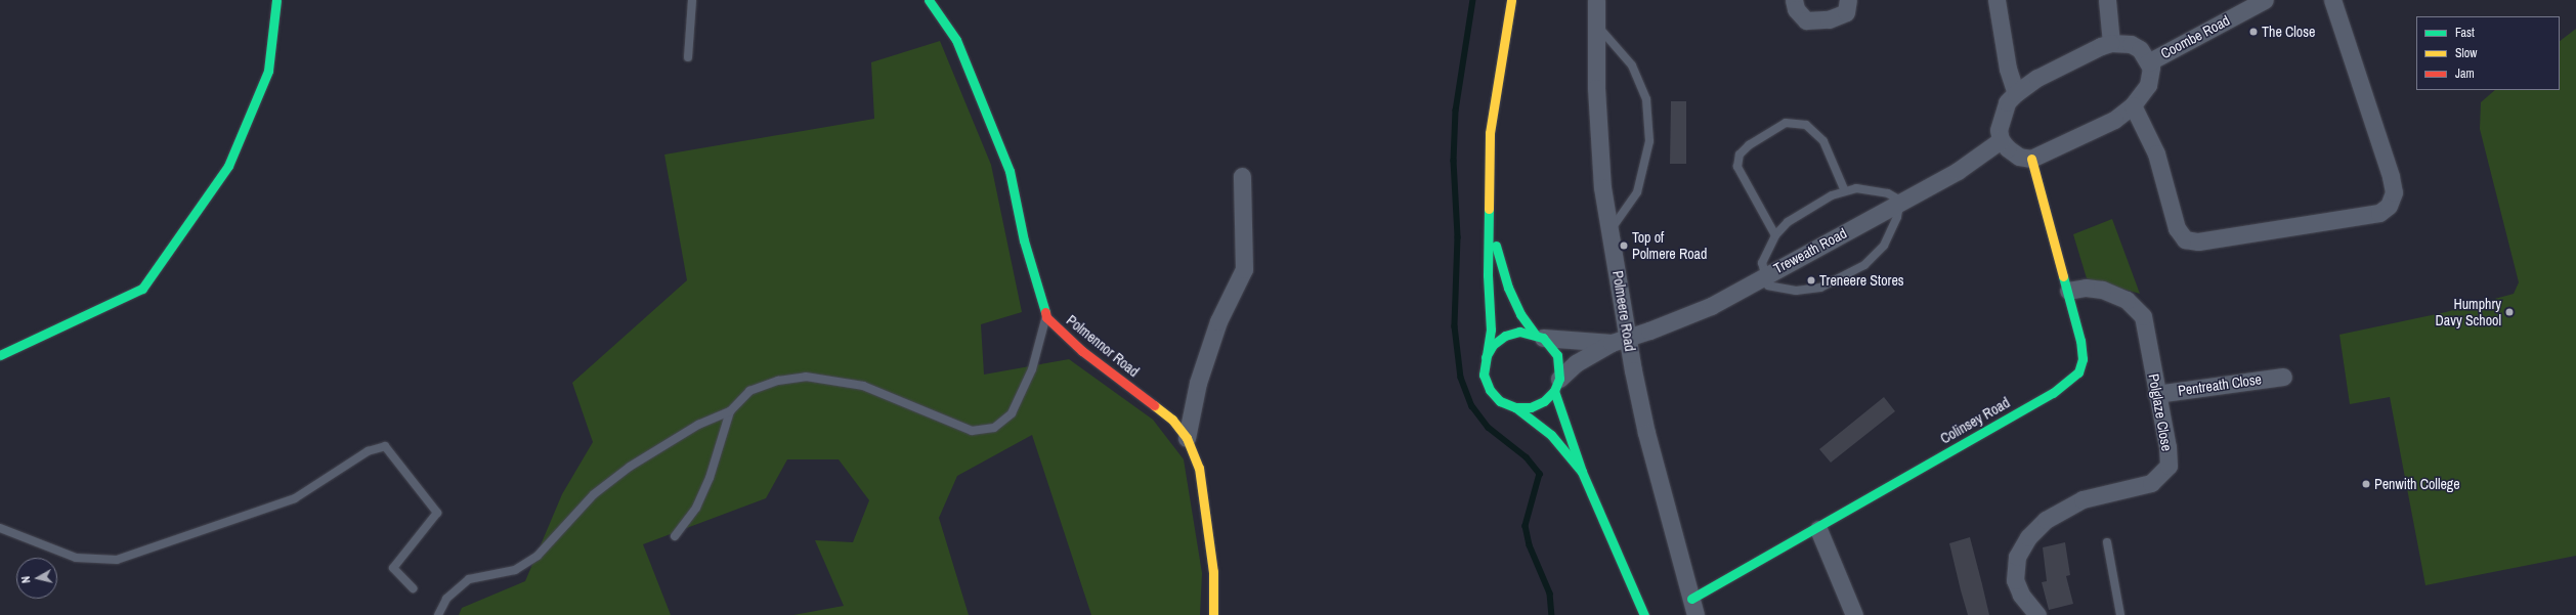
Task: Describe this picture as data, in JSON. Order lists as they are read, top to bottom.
{
  "streets": {
    "main road": ["Polmennor Road", "Colinsey Road"],
    "street": [
      "Coombe Road",
      "Treweath Road",
      "Polmeere Road",
      "Pentreath Close",
      "Polglaze Close"
    ]
  },
  "crossings": [
    ["Treweath Road", "Polmeere Road"],
    ["Polmeere Road", "Colinsey Road"],
    ["Pentreath Close", "Polglaze Close"],
    ["Polglaze Close", "Colinsey Road"]
  ],
  "places": [
    "The Close",
    "Top of Polmere Road",
    "Treneere Stores",
    "Humphry Davy School",
    "Penwith College"
  ],
  "legend": ["Fast", "Slow", "Jam"],
  "north": "left"
}
